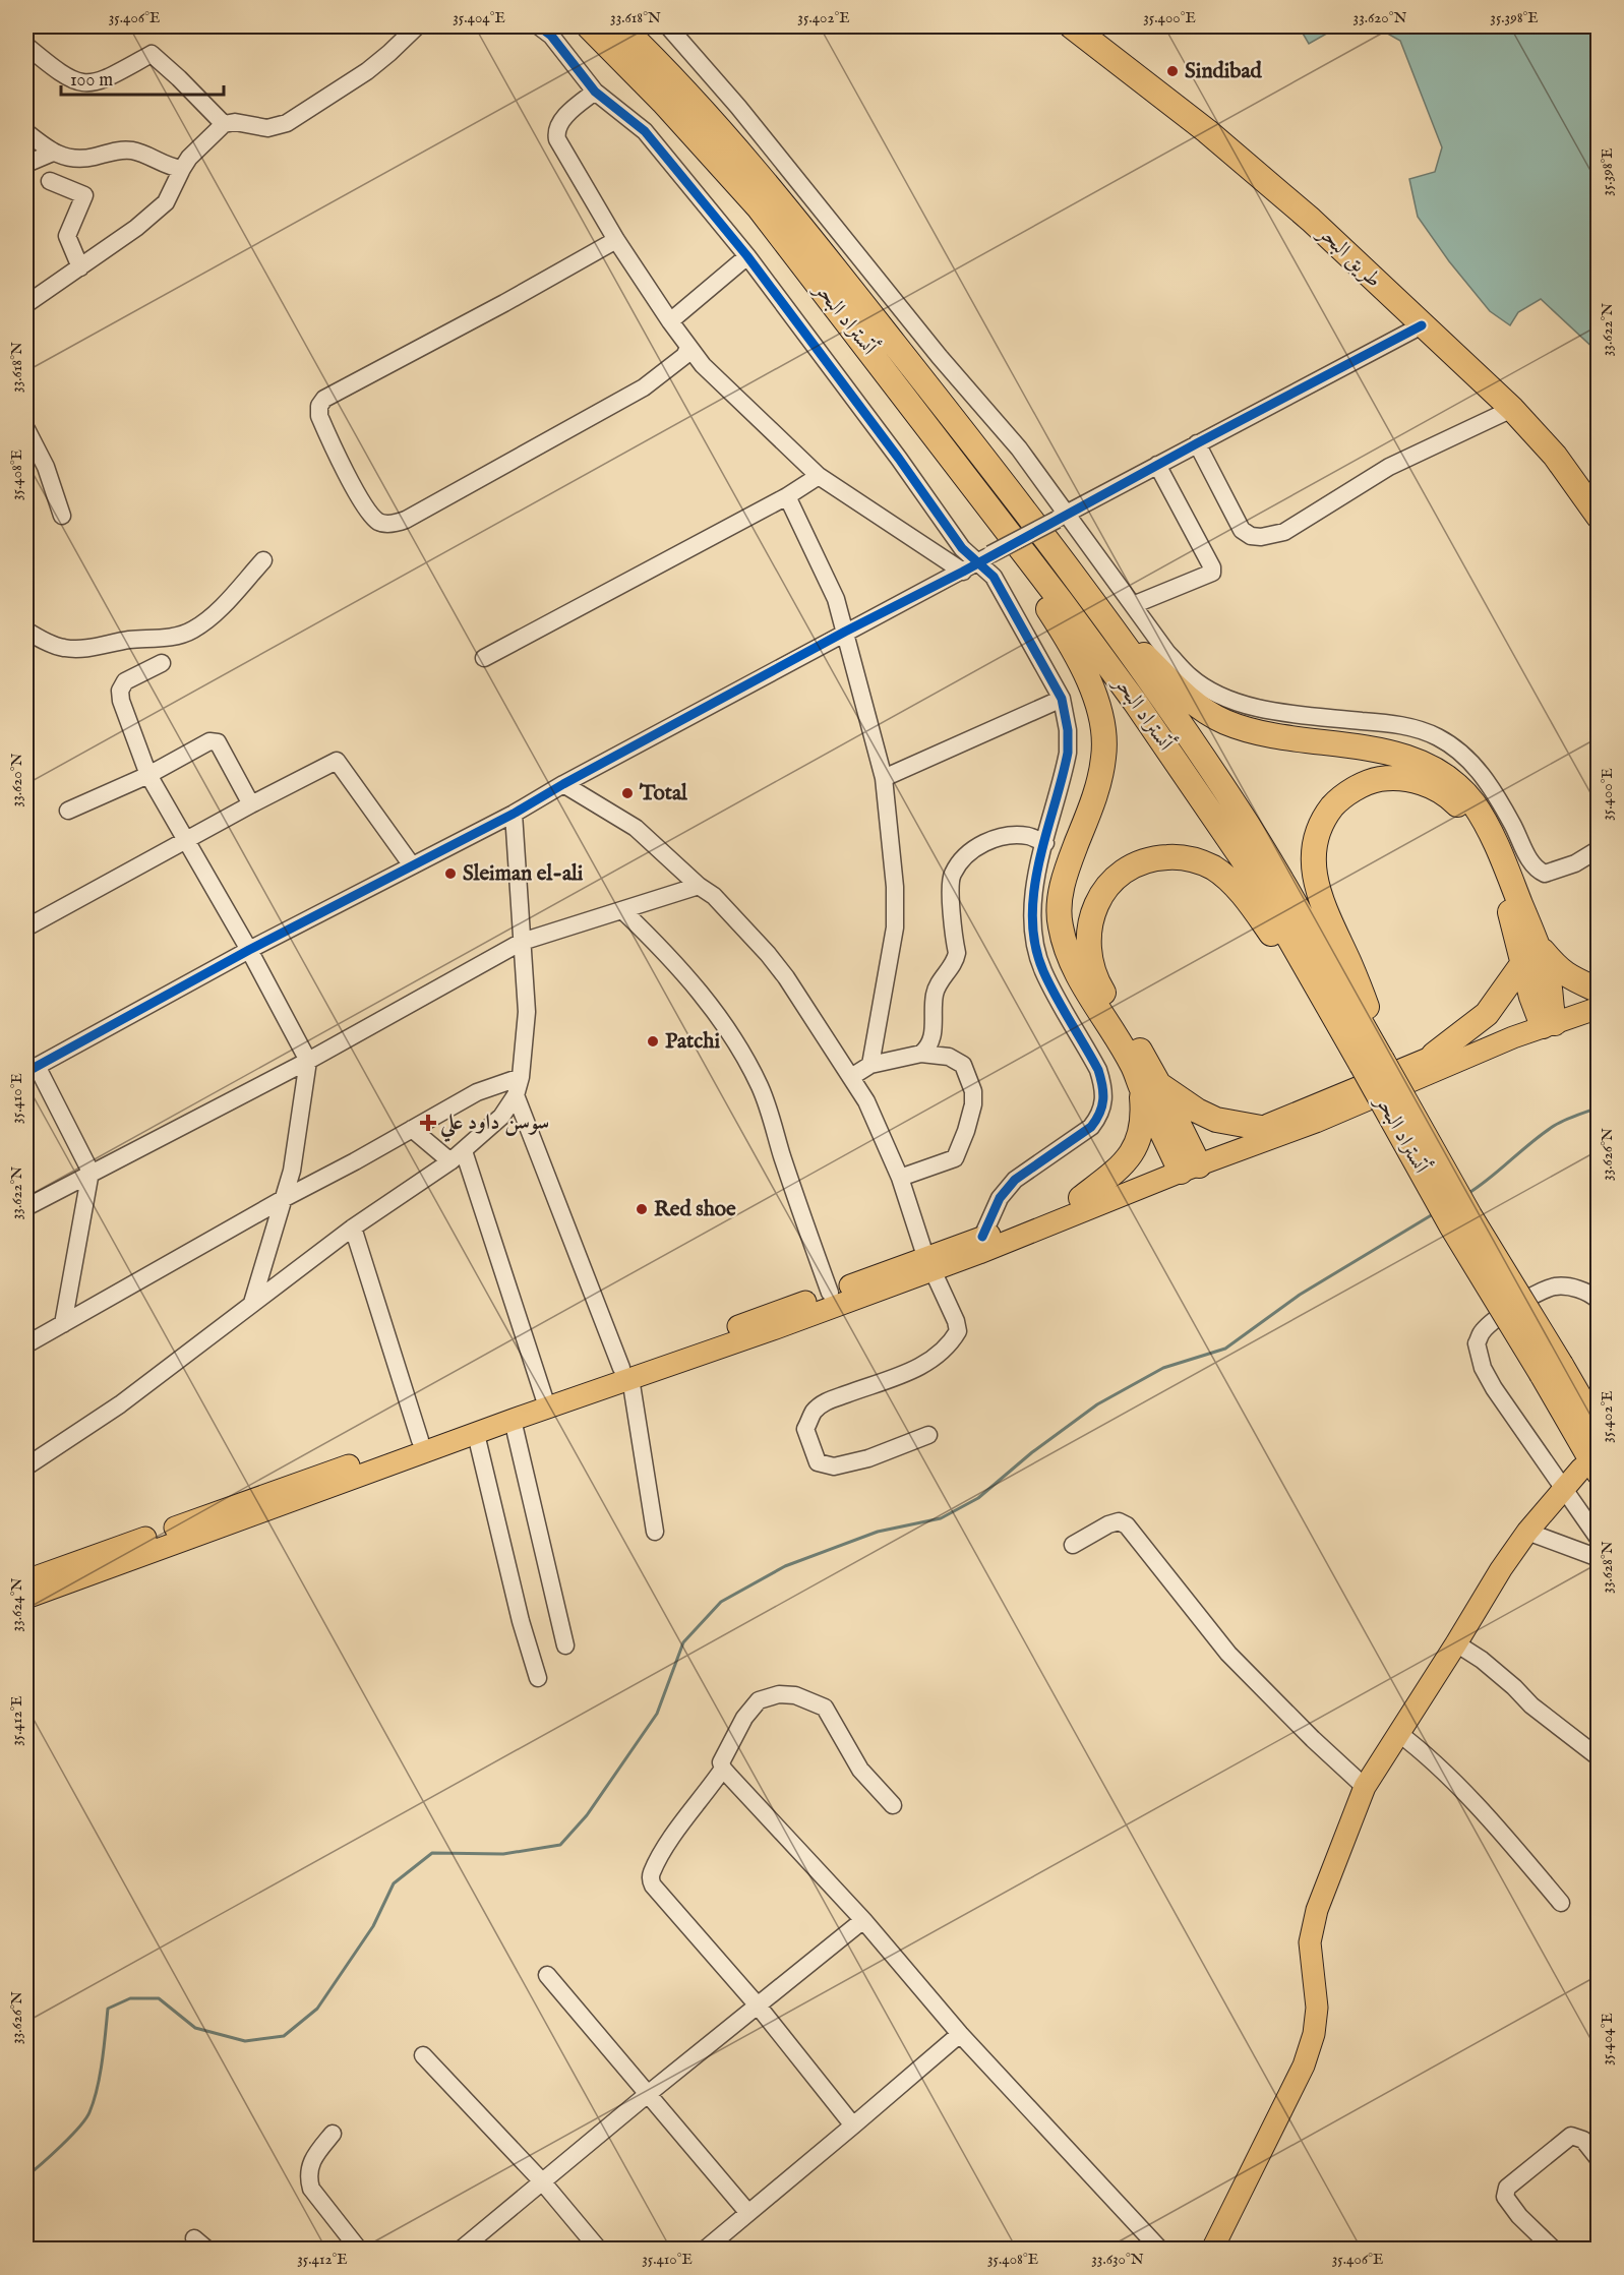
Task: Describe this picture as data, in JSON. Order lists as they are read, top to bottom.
{
  "streets": {
    "highway": ["طريق البحر", "أتستراد البحر"]
  },
  "places": {
    "other": [
      "Sindibad",
      "Total",
      "Sleiman el-ali",
      "Patchi",
      "Red shoe"
    ],
    "health": ["سوسن داود علي"]
  },
  "scale_bar": "100 m",
  "coordinates": [
    "35.406°E",
    "35.404°E",
    "33.618°N",
    "35.402°E",
    "35.400°E",
    "33.620°N",
    "35.398°E",
    "33.622°N",
    "35.408°E",
    "35.410°E",
    "33.626°N",
    "33.628°N",
    "33.624°N",
    "35.412°E",
    "33.630°N"
  ]
}
